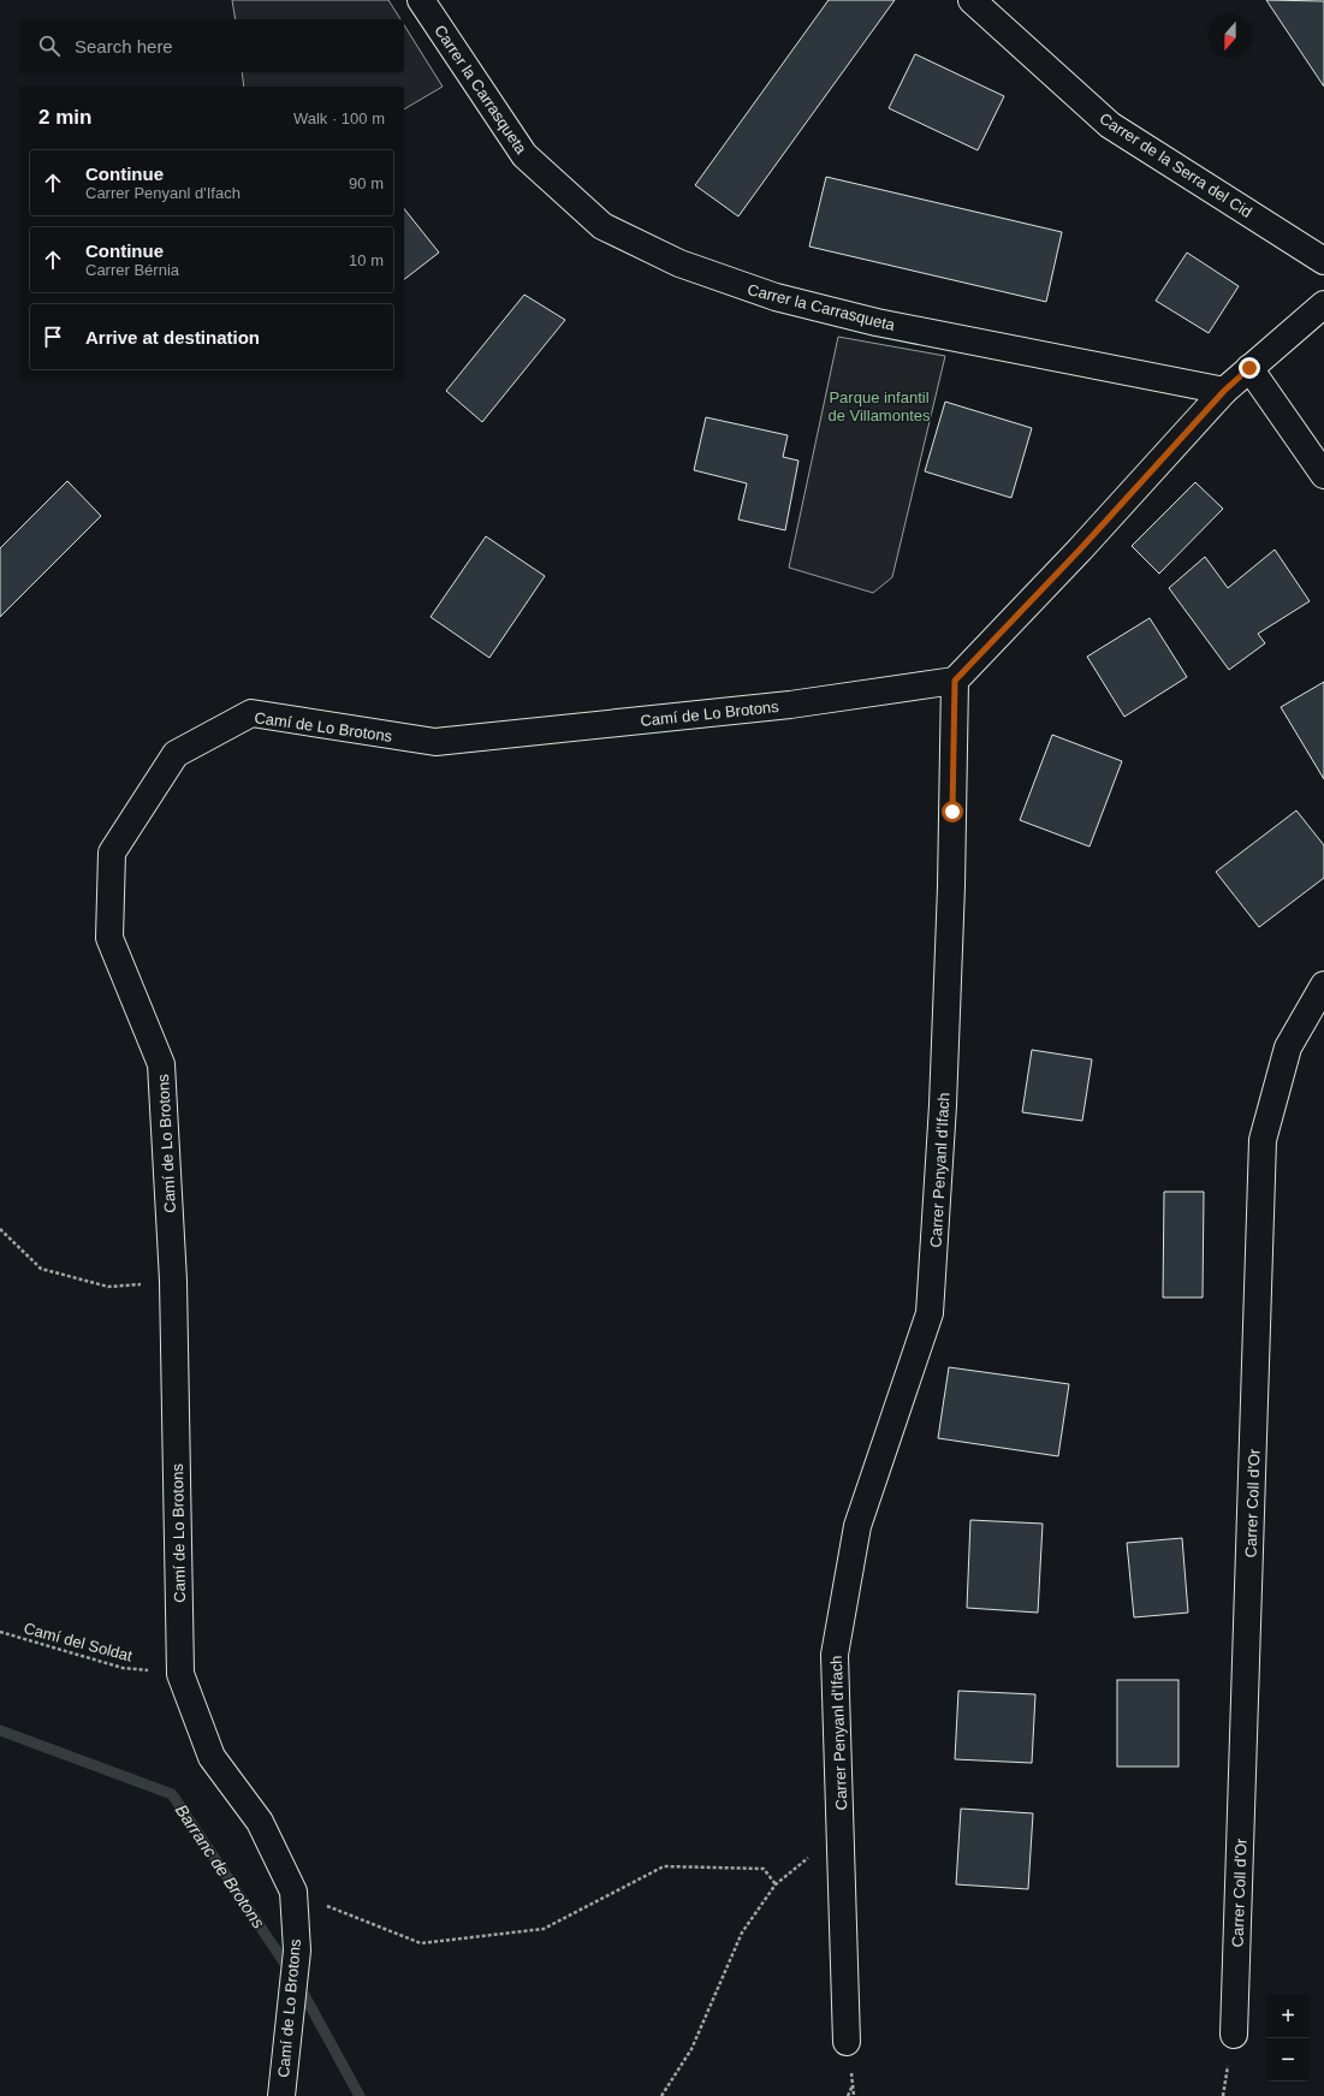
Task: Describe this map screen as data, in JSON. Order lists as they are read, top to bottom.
{
  "streets": {
    "street": [
      "Carrer la Carrasqueta",
      "Carrer de la Serra del Cid",
      "Camí de Lo Brotons",
      "Carrer Penyanl d'Ifach",
      "Carrer Coll d'Or"
    ],
    "path": ["Camí del Soldat"]
  },
  "crossings": [
    ["Camí de Lo Brotons", "Carrer Penyanl d'Ifach"],
    ["Camí de Lo Brotons", "Camí del Soldat"]
  ],
  "water": ["Barranc de Brotons"],
  "parks": ["Parque infantil de Villamontes"],
  "north": "bottom",
  "page": {
    "search": "Search here",
    "heading": ["2 min", "Walk · 100 m"],
    "list": [
      ["Continue", "Carrer Penyanl d'Ifach", "90 m"],
      ["Continue", "Carrer Bérnia", "10 m"],
      "Arrive at destination"
    ],
    "map_buttons": ["+", "−"]
  }
}
